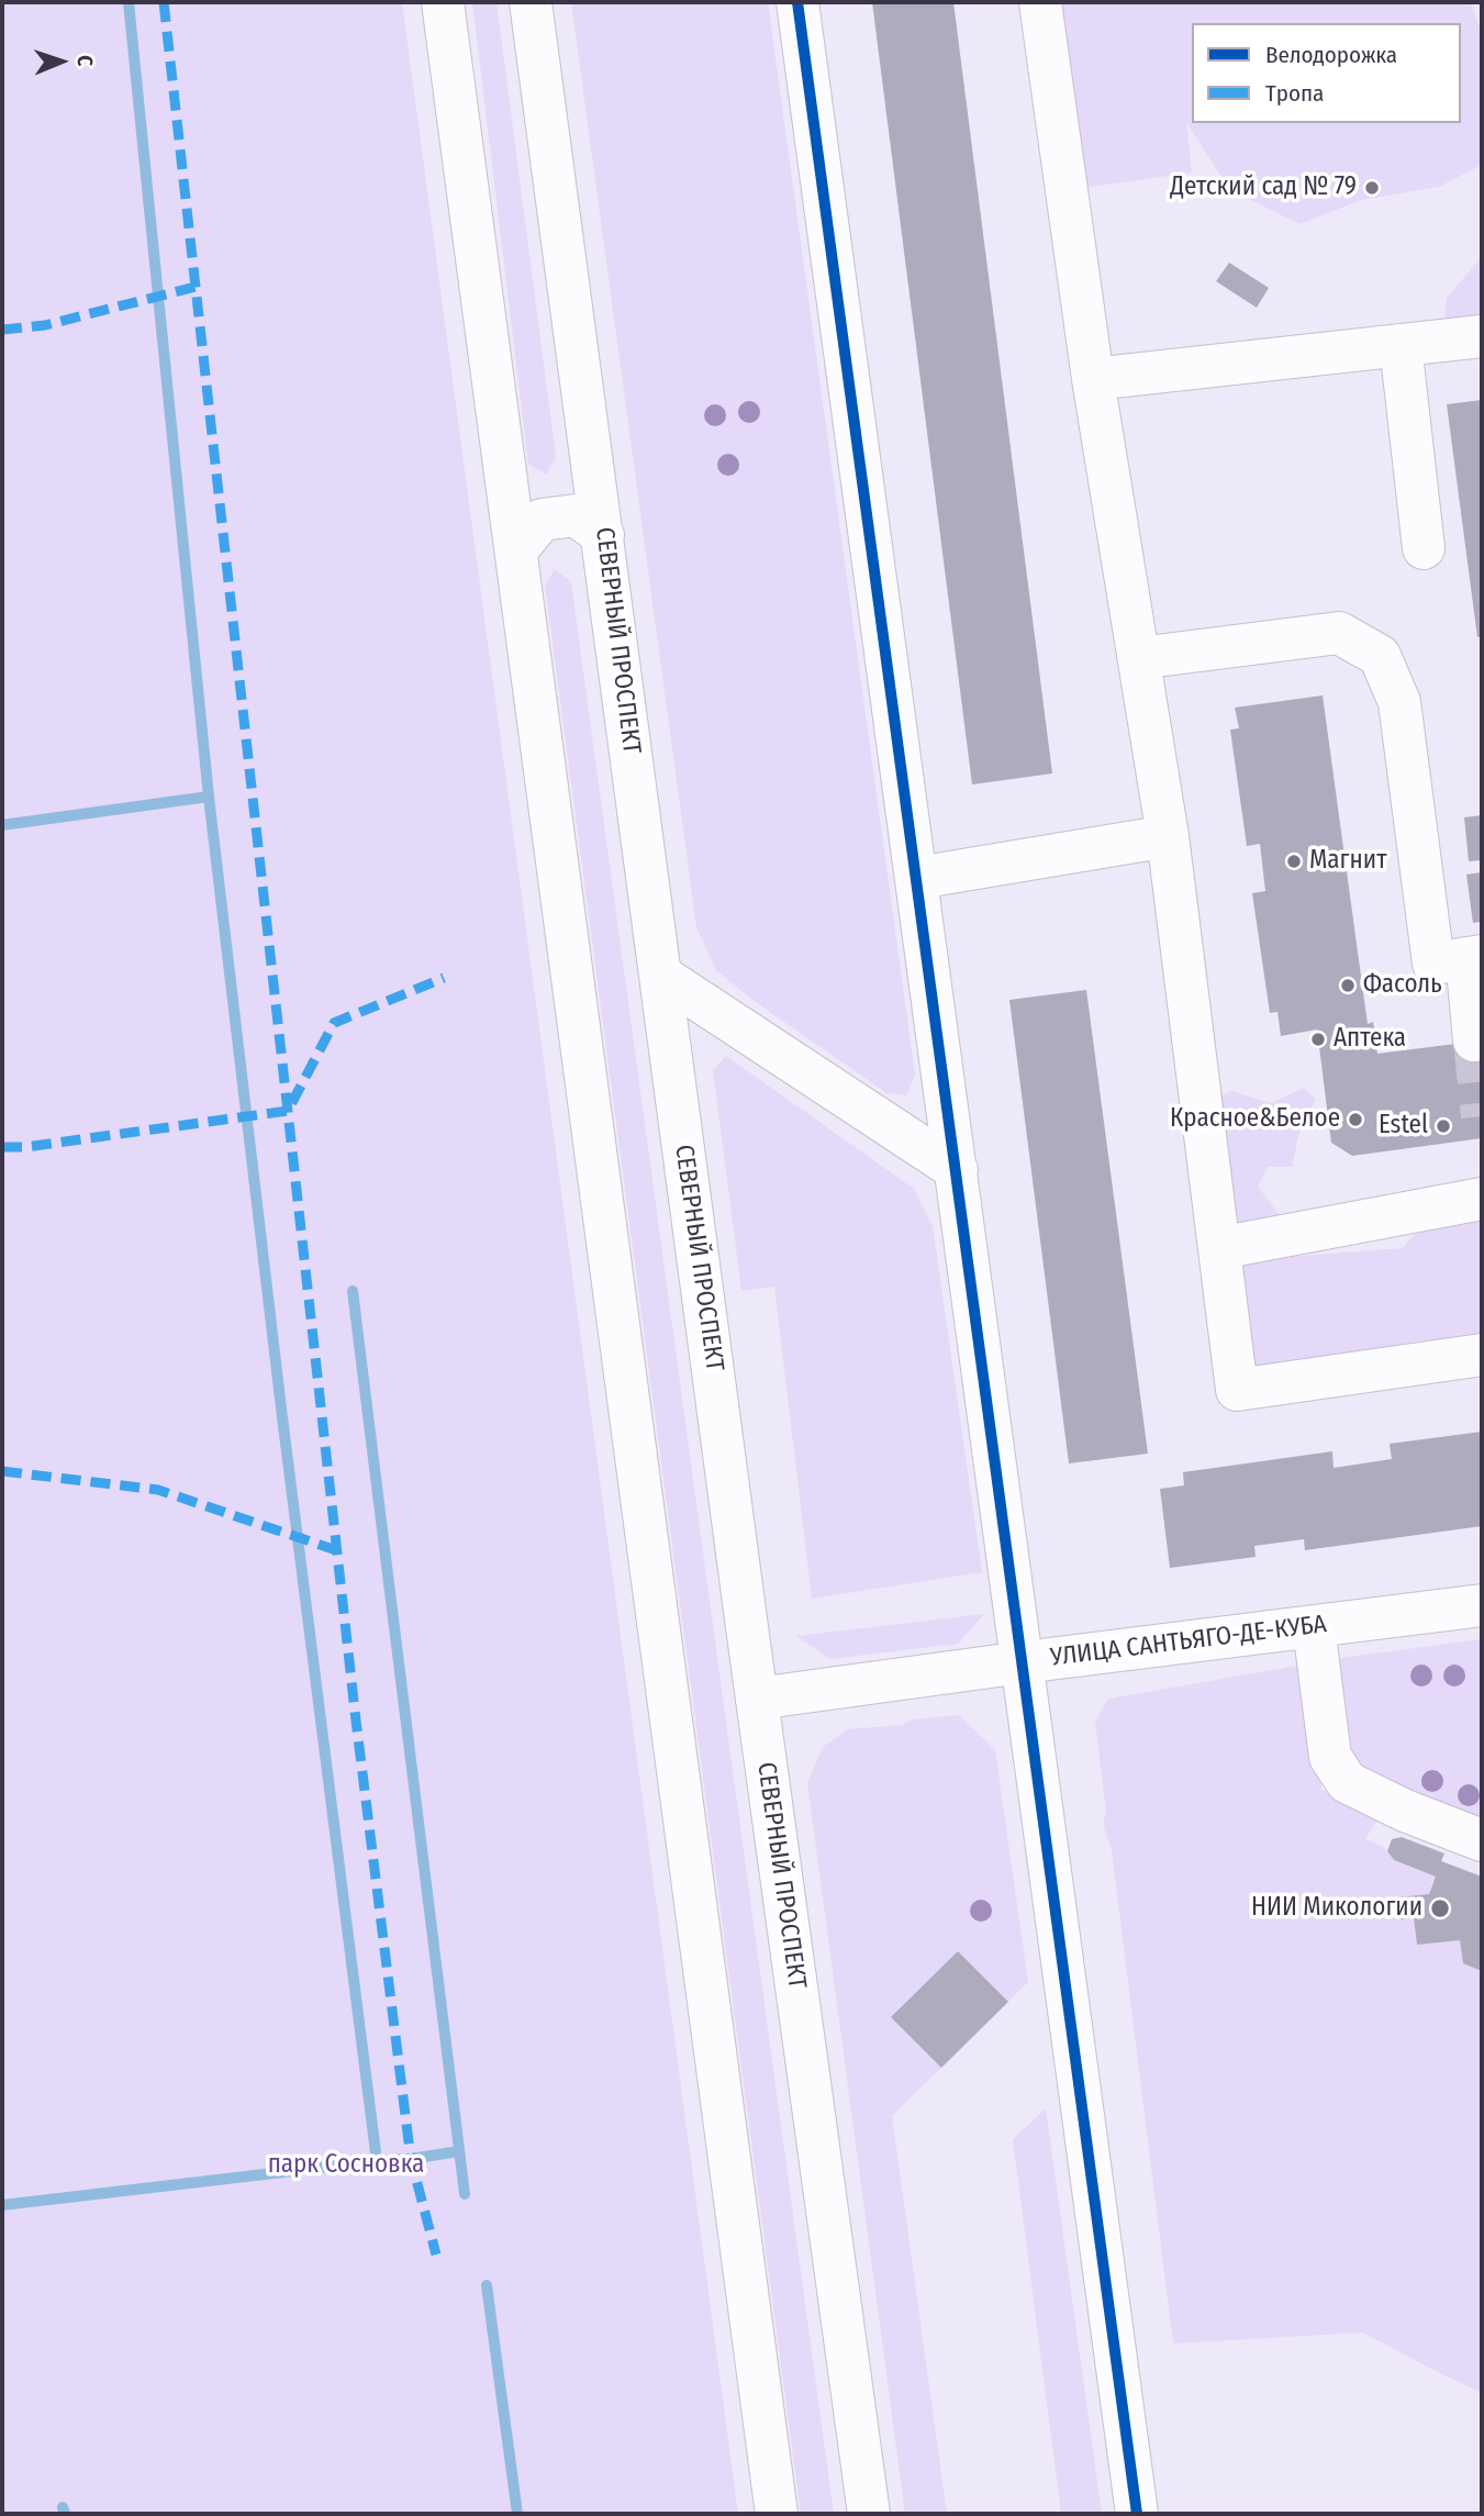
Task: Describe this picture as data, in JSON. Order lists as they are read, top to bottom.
{
  "streets": {
    "main road": ["СЕВЕРНЫЙ ПРОСПЕКТ", "УЛИЦА САНТЬЯГО-ДЕ-КУБА"]
  },
  "crossings": [
    ["СЕВЕРНЫЙ ПРОСПЕКТ", "УЛИЦА САНТЬЯГО-ДЕ-КУБА"]
  ],
  "parks": ["парк Сосновка"],
  "places": [
    "Детский сад № 79",
    "Магнит",
    "Фасоль",
    "Аптека",
    "Красное&Белое",
    "Estel",
    "НИИ Микологии"
  ],
  "legend": ["Велодорожка", "Тропа"],
  "north": "right"
}
